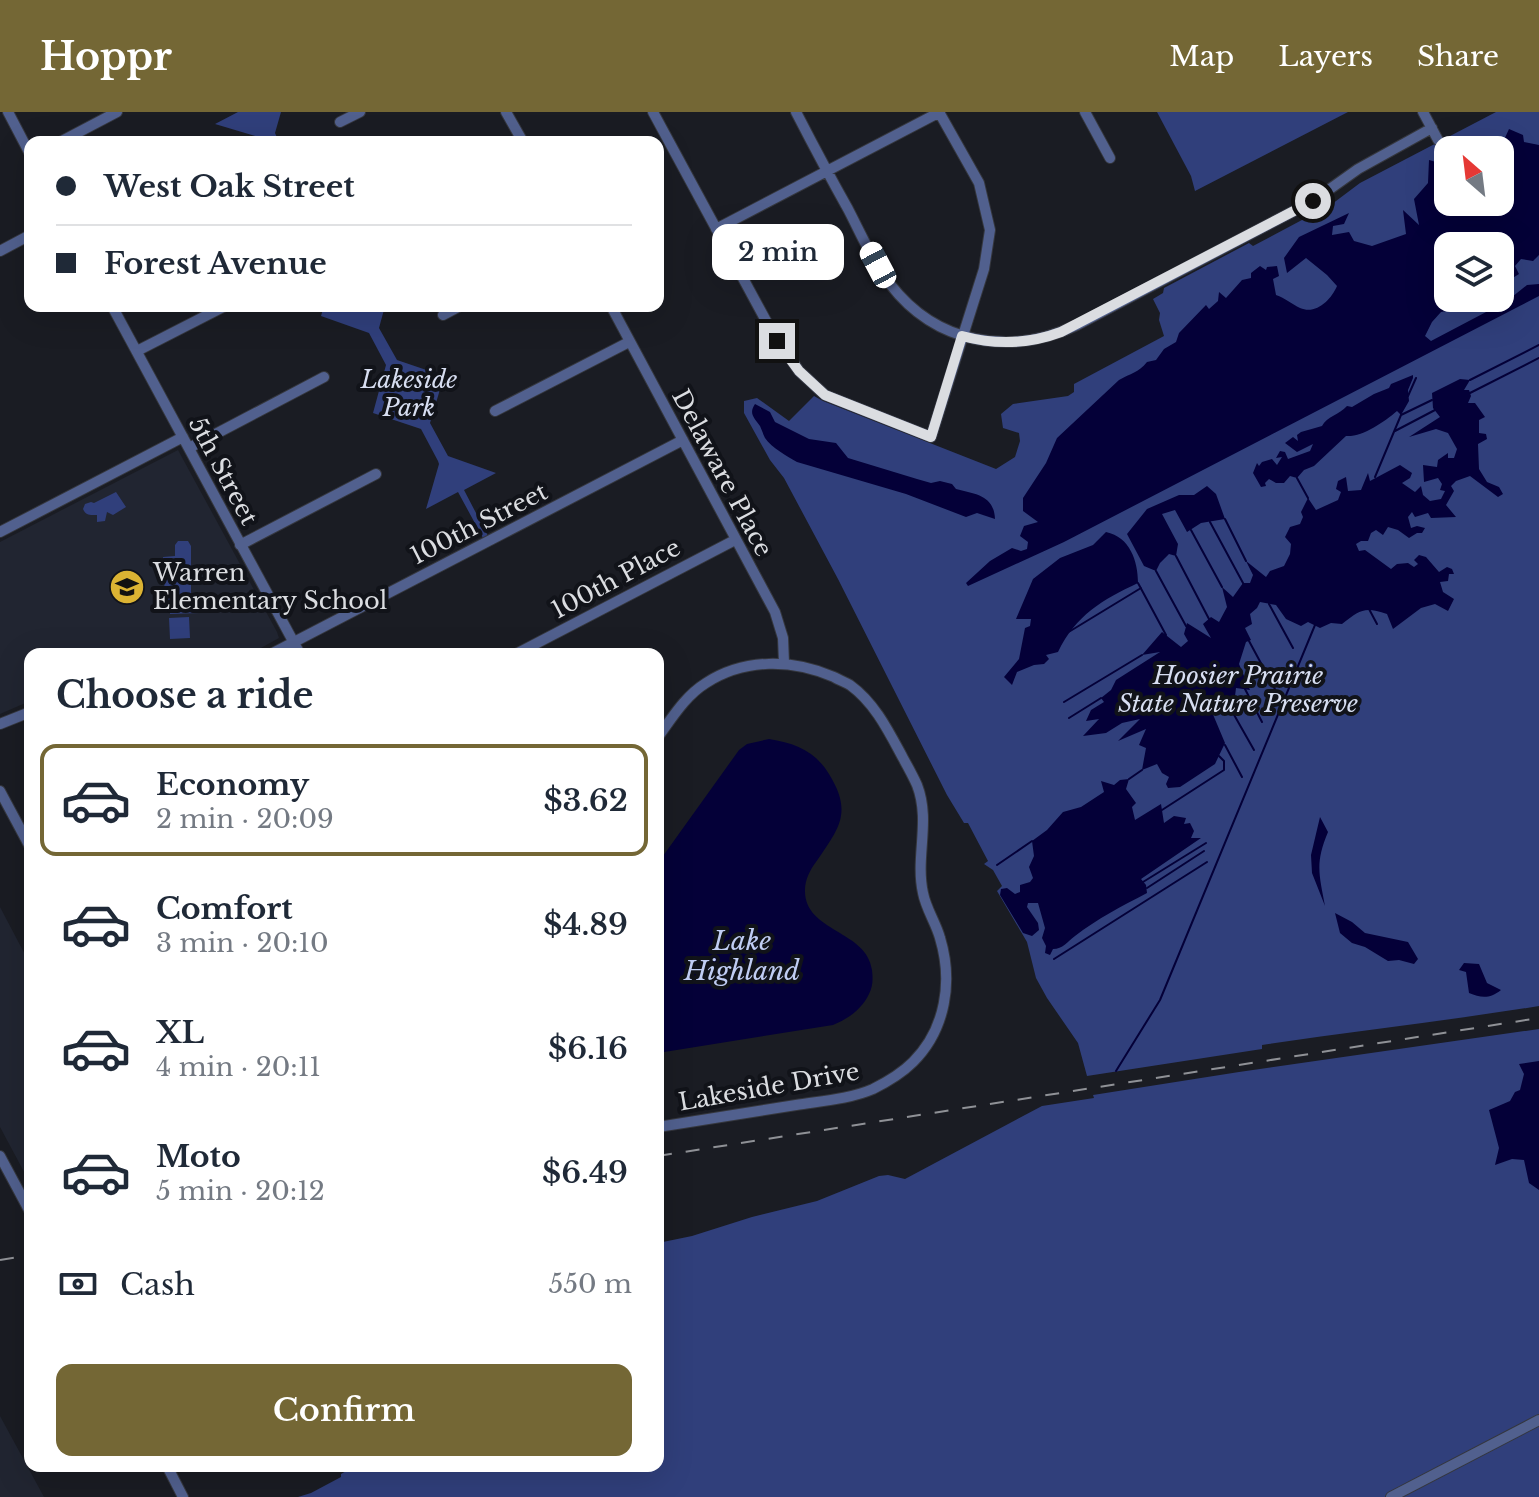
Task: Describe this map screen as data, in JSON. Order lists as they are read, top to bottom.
{
  "streets": {
    "street": [
      "5th Street",
      "Delaware Place",
      "100th Street",
      "100th Place",
      "Lakeside Drive"
    ]
  },
  "crossings": [
    ["5th Street", "100th Street"],
    ["Delaware Place", "100th Street"],
    ["Delaware Place", "100th Place"],
    ["Delaware Place", "Lakeside Drive"]
  ],
  "water": ["Lake Highland"],
  "parks": ["Lakeside Park", "Hoosier Prairie State Nature Preserve"],
  "places": {
    "school or university": ["Warren Elementary School"]
  },
  "north": "top left",
  "page": {
    "header": "Hoppr",
    "nav": ["Map", "Layers", "Share"],
    "banner": ["West Oak Street", "Forest Avenue"],
    "bubble": "2 min",
    "heading": "Choose a ride",
    "list": [
      {
        "name": "Economy",
        "note": "2 min · 20:09",
        "value": "$3.62"
      },
      {
        "name": "Comfort",
        "note": "3 min · 20:10",
        "value": "$4.89"
      },
      {
        "name": "XL",
        "note": "4 min · 20:11",
        "value": "$6.16"
      },
      {
        "name": "Moto",
        "note": "5 min · 20:12",
        "value": "$6.49"
      }
    ],
    "pay": ["Cash", "550 m"],
    "buttons": "Confirm"
  }
}
